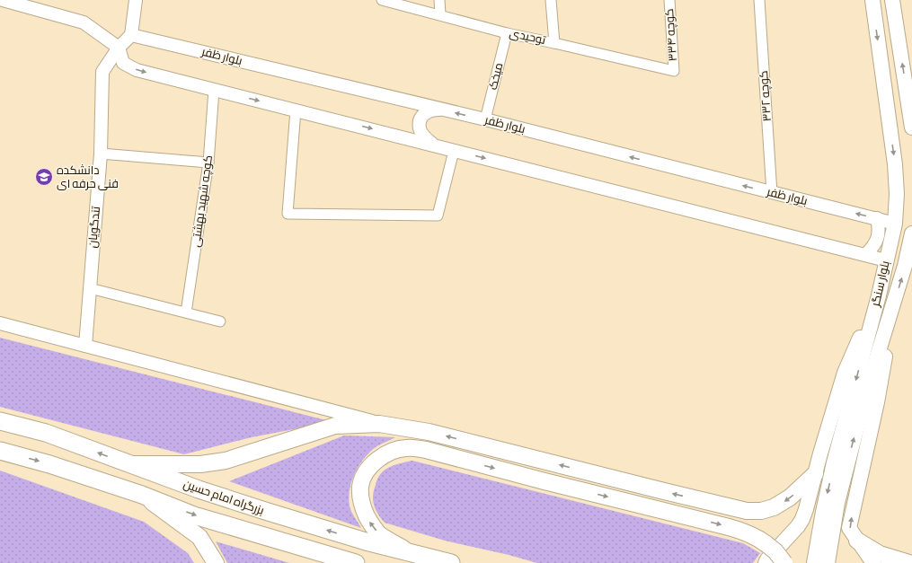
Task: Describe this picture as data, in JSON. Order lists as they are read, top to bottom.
{
  "streets": {
    "highway": ["بزرگراه امام حسین"],
    "main road": ["بلوار سنگر"],
    "street": [
      "کوچه ۳۳۴",
      "توحیدی",
      "بلوار ظفر",
      "میخک",
      "کوچه ۳۳۲",
      "کوچه شهید بهشتی",
      "تندگویان"
    ]
  },
  "crossings": [
    ["کوچه ۳۳۴", "توحیدی"],
    ["توحیدی", "میخک"],
    ["بلوار ظفر", "میخک"],
    ["بلوار ظفر", "کوچه ۳۳۲"],
    ["بلوار ظفر", "بلوار سنگر"]
  ],
  "places": {
    "school or university": ["دانشکده فنی حرفه ای"]
  }
}
